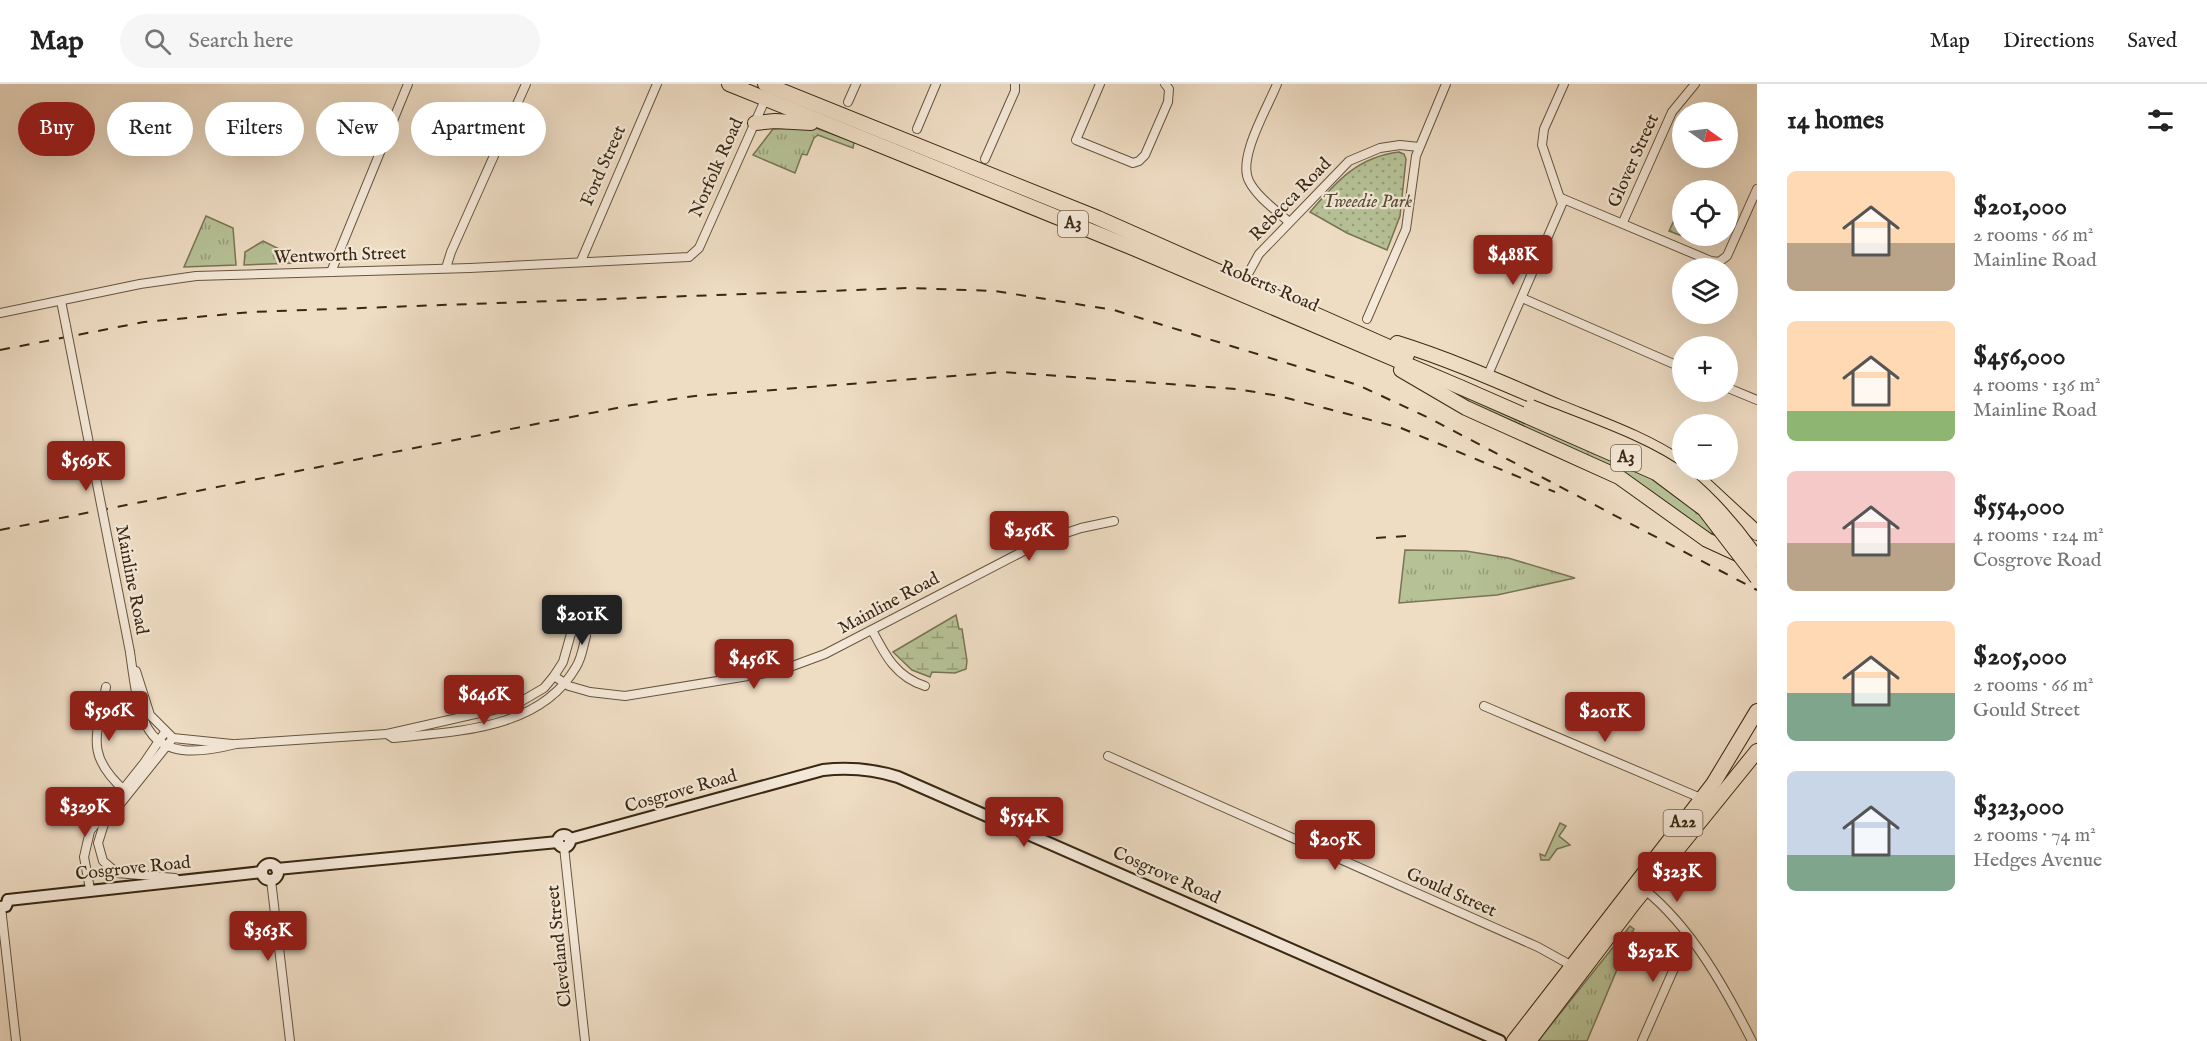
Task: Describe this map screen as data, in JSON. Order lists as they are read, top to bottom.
{
  "streets": {
    "highway": ["A3", "Roberts Road", "A22"],
    "main road": ["Norfolk Road", "Cosgrove Road"],
    "street": [
      "Glover Street",
      "Ford Street",
      "Rebecca Road",
      "Wentworth Street",
      "Mainline Road",
      "Gould Street",
      "Cleveland Street"
    ]
  },
  "crossings": [
    ["Ford Street", "Wentworth Street"],
    ["Norfolk Road", "Wentworth Street"],
    ["Norfolk Road", "Roberts Road"],
    ["Rebecca Road", "Roberts Road"],
    ["Wentworth Street", "Mainline Road"],
    ["Cosgrove Road", "Cleveland Street"],
    ["A22", "Gould Street"]
  ],
  "parks": ["Tweedie Park"],
  "north": "right",
  "page": {
    "header": "Map",
    "search": "Search here",
    "nav": ["Map", "Directions", "Saved"],
    "heading": "14 homes",
    "map_buttons": ["+", "−"],
    "chip": [
      "Buy",
      "Rent",
      "Filters",
      "New",
      "Apartment"
    ],
    "list": [
      {
        "name": "$201,000",
        "note": "2 rooms · 66 m² · Mainline Road"
      },
      {
        "name": "$456,000",
        "note": "4 rooms · 136 m² · Mainline Road"
      },
      {
        "name": "$554,000",
        "note": "4 rooms · 124 m² · Cosgrove Road"
      },
      {
        "name": "$205,000",
        "note": "2 rooms · 66 m² · Gould Street"
      },
      {
        "name": "$323,000",
        "note": "2 rooms · 74 m² · Hedges Avenue"
      }
    ],
    "price": [
      "$488K",
      "$569K",
      "$256K",
      "$201K",
      "$456K",
      "$646K",
      "$596K",
      "$201K",
      "$329K",
      "$554K",
      "$205K",
      "$323K",
      "$363K",
      "$252K"
    ]
  }
}
